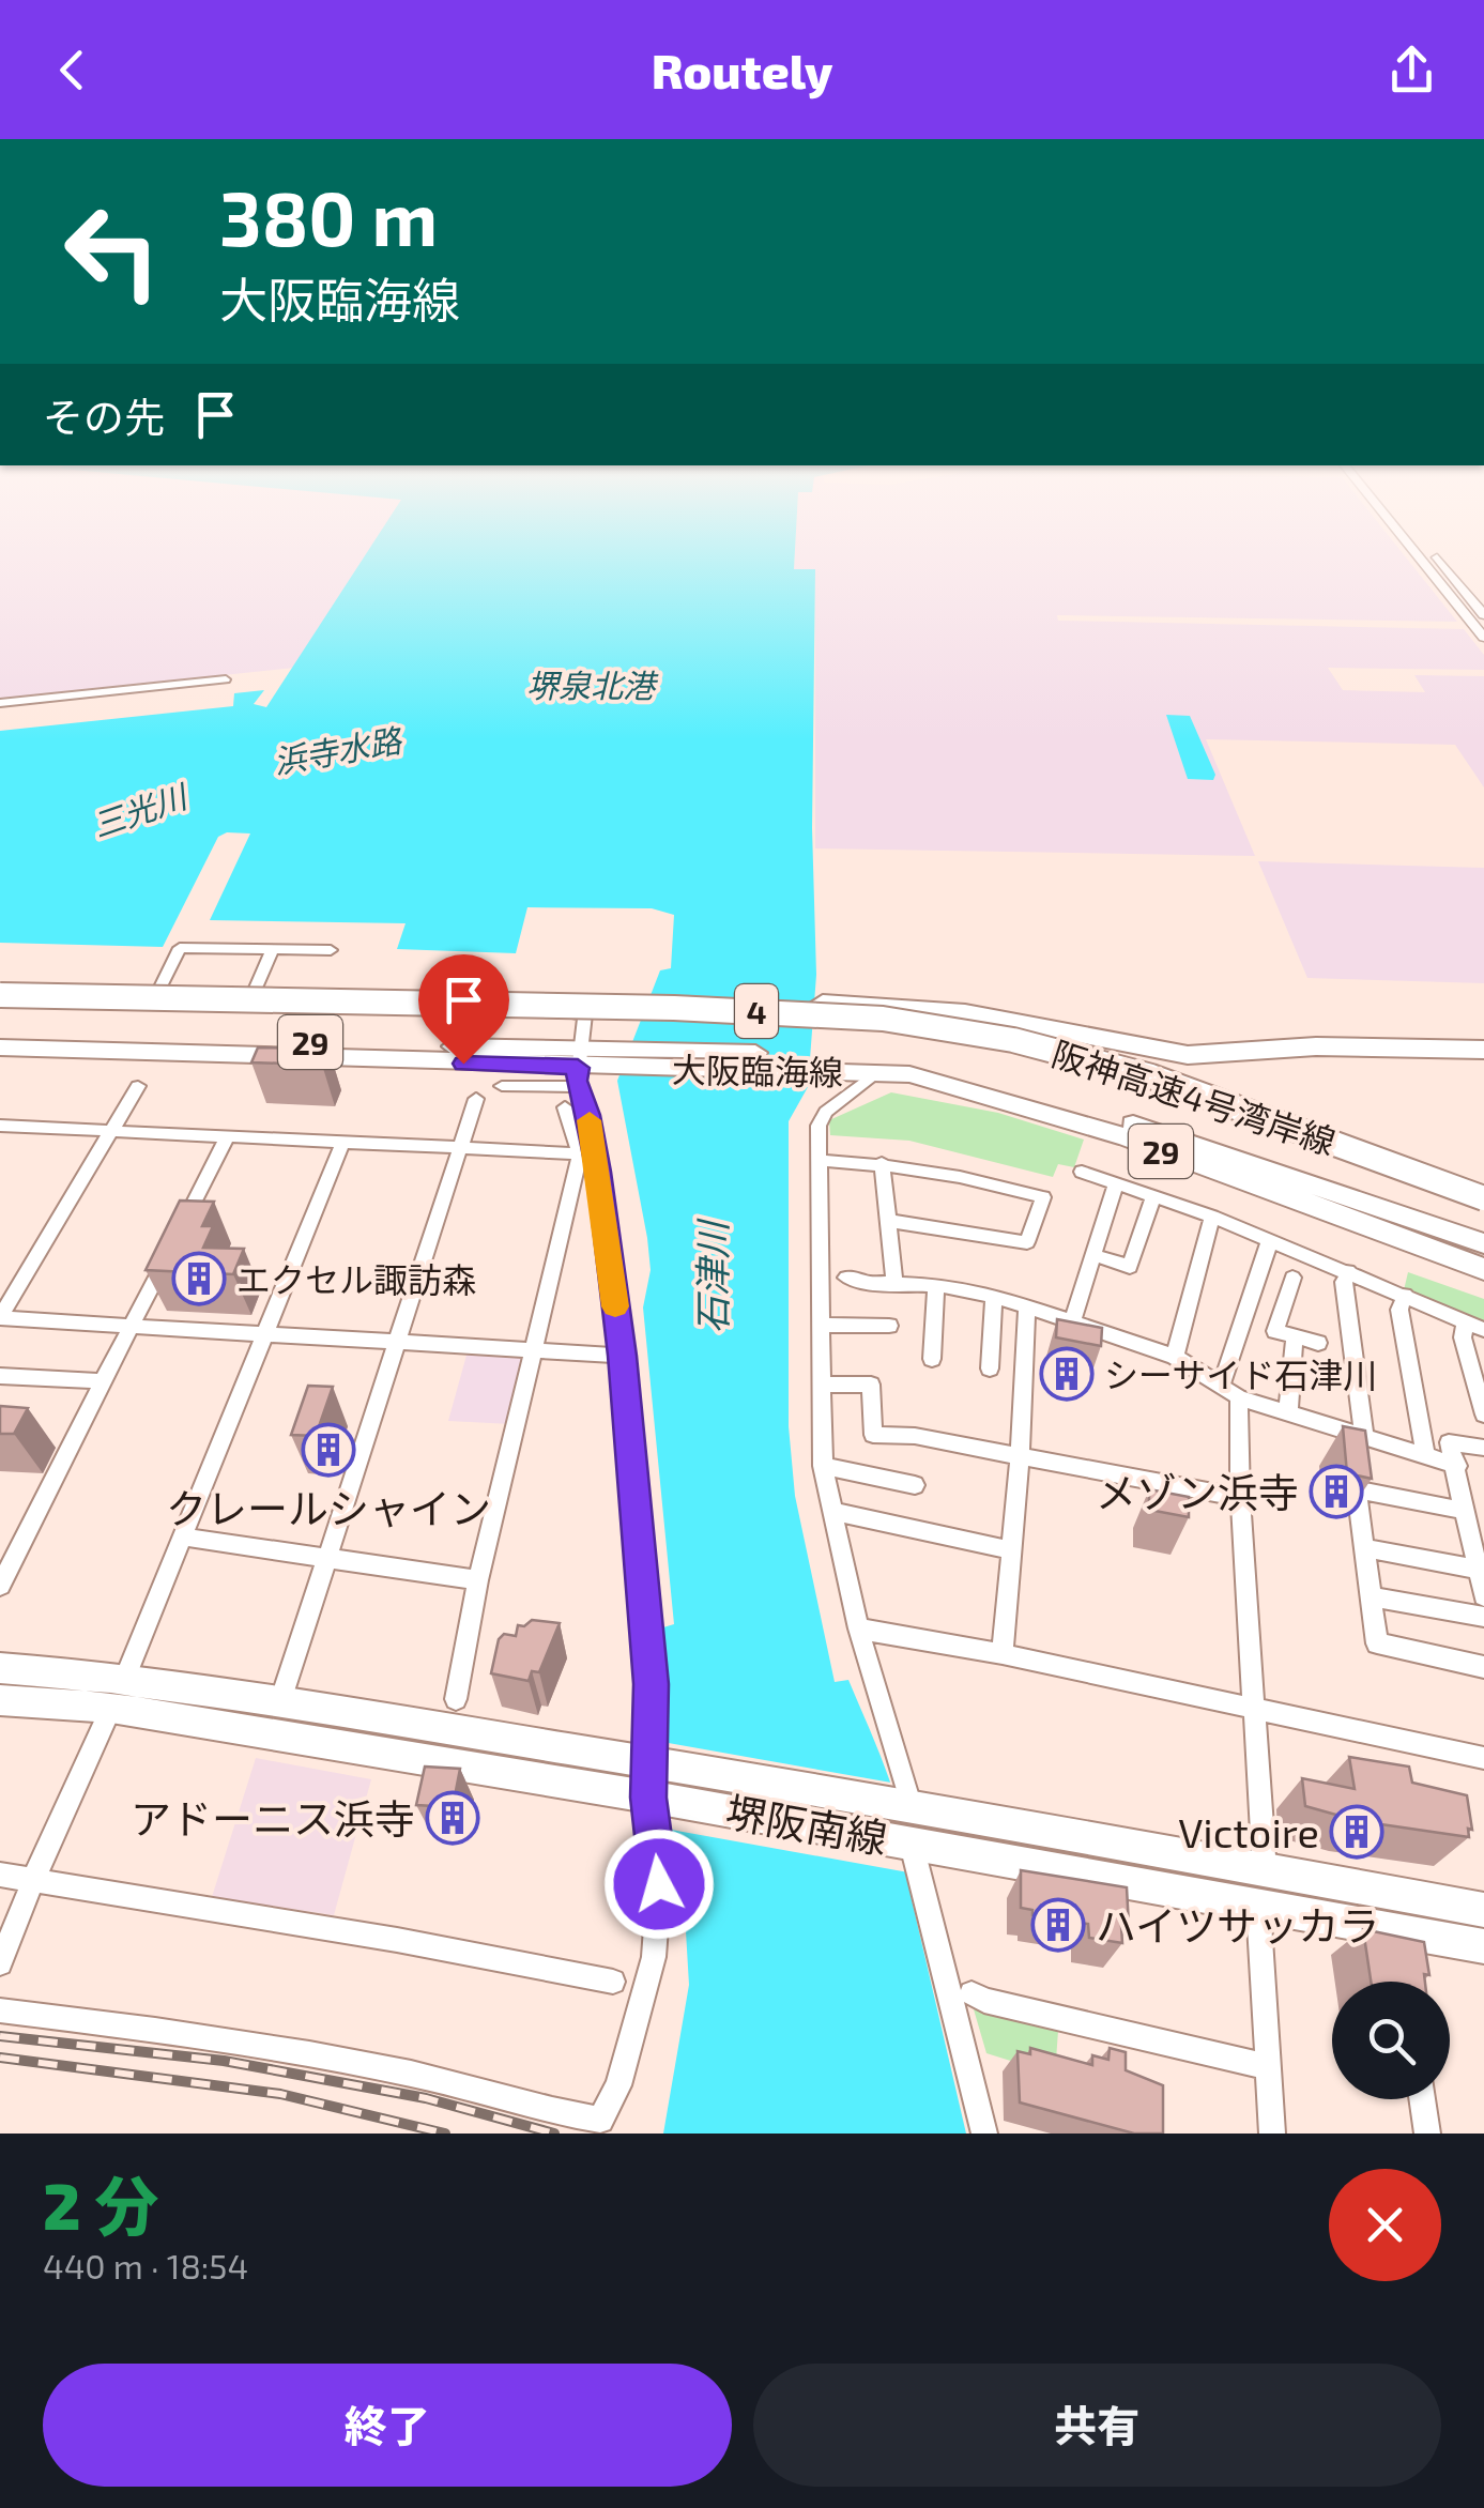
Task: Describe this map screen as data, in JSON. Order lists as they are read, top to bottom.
{
  "streets": {
    "highway": ["4", "阪神高速4号湾岸線"],
    "main road": ["29", "大阪臨海線", "堺阪南線"]
  },
  "water": [
    "堺泉北港",
    "浜寺水路",
    "三光川",
    "石津川"
  ],
  "places": {
    "building": [
      "エクセル諏訪森",
      "シーサイド石津川",
      "クレールシャイン",
      "メゾン浜寺",
      "アドーニス浜寺",
      "Victoire",
      "ハイツサッカラ"
    ]
  },
  "page": {
    "header": "Routely",
    "turn": ["380 m", "大阪臨海線"],
    "then": "その先",
    "heading": ["2 分", "440 m · 18:54"],
    "buttons": ["終了", "共有"]
  }
}
